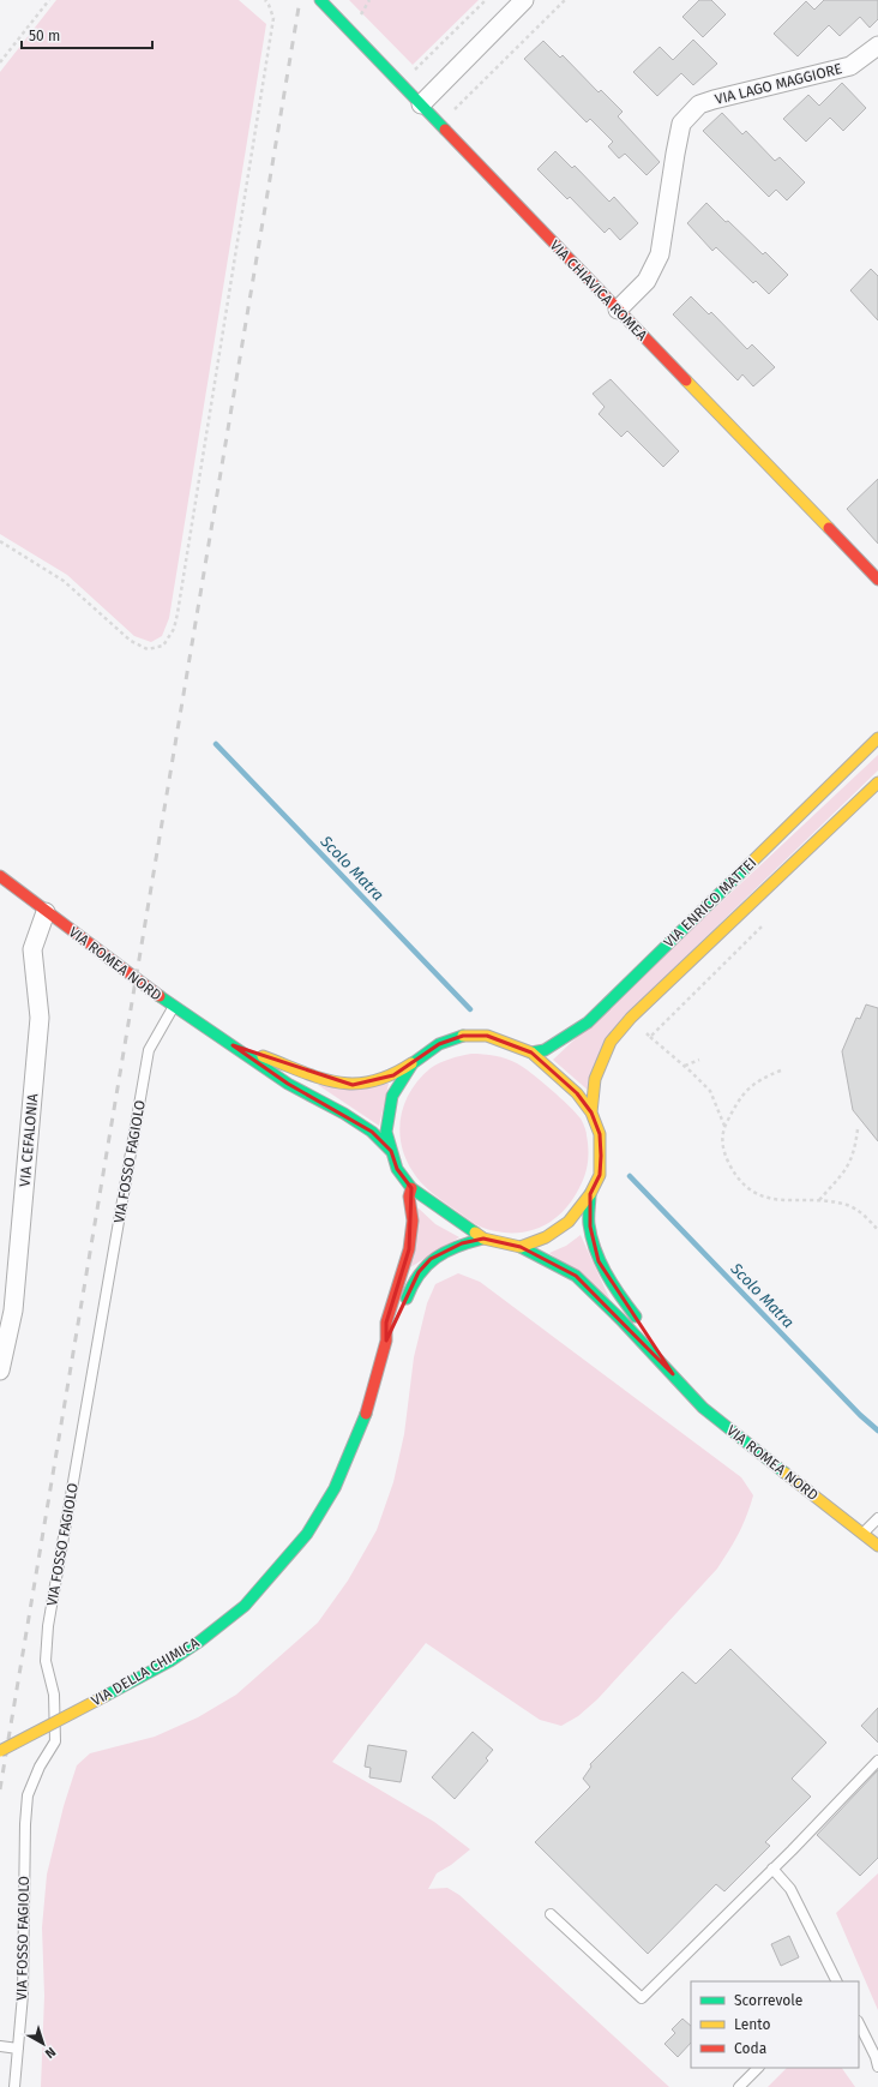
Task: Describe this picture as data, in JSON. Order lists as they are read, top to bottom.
{
  "streets": {
    "main road": [
      "VIA CHIAVICA ROMEA",
      "VIA ENRICO MATTEI",
      "VIA ROMEA NORD",
      "VIA DELLA CHIMICA"
    ],
    "street": ["VIA LAGO MAGGIORE", "VIA CEFALONIA"],
    "lane": ["VIA FOSSO FAGIOLO"]
  },
  "crossings": [
    ["VIA LAGO MAGGIORE", "VIA CHIAVICA ROMEA"],
    ["VIA ENRICO MATTEI", "VIA ROMEA NORD"],
    ["VIA ROMEA NORD", "VIA CEFALONIA"],
    ["VIA ROMEA NORD", "VIA FOSSO FAGIOLO"]
  ],
  "water": ["Scolo Matra"],
  "legend": ["Scorrevole", "Lento", "Coda"],
  "scale_bar": "50 m",
  "north": "bottom right"
}
